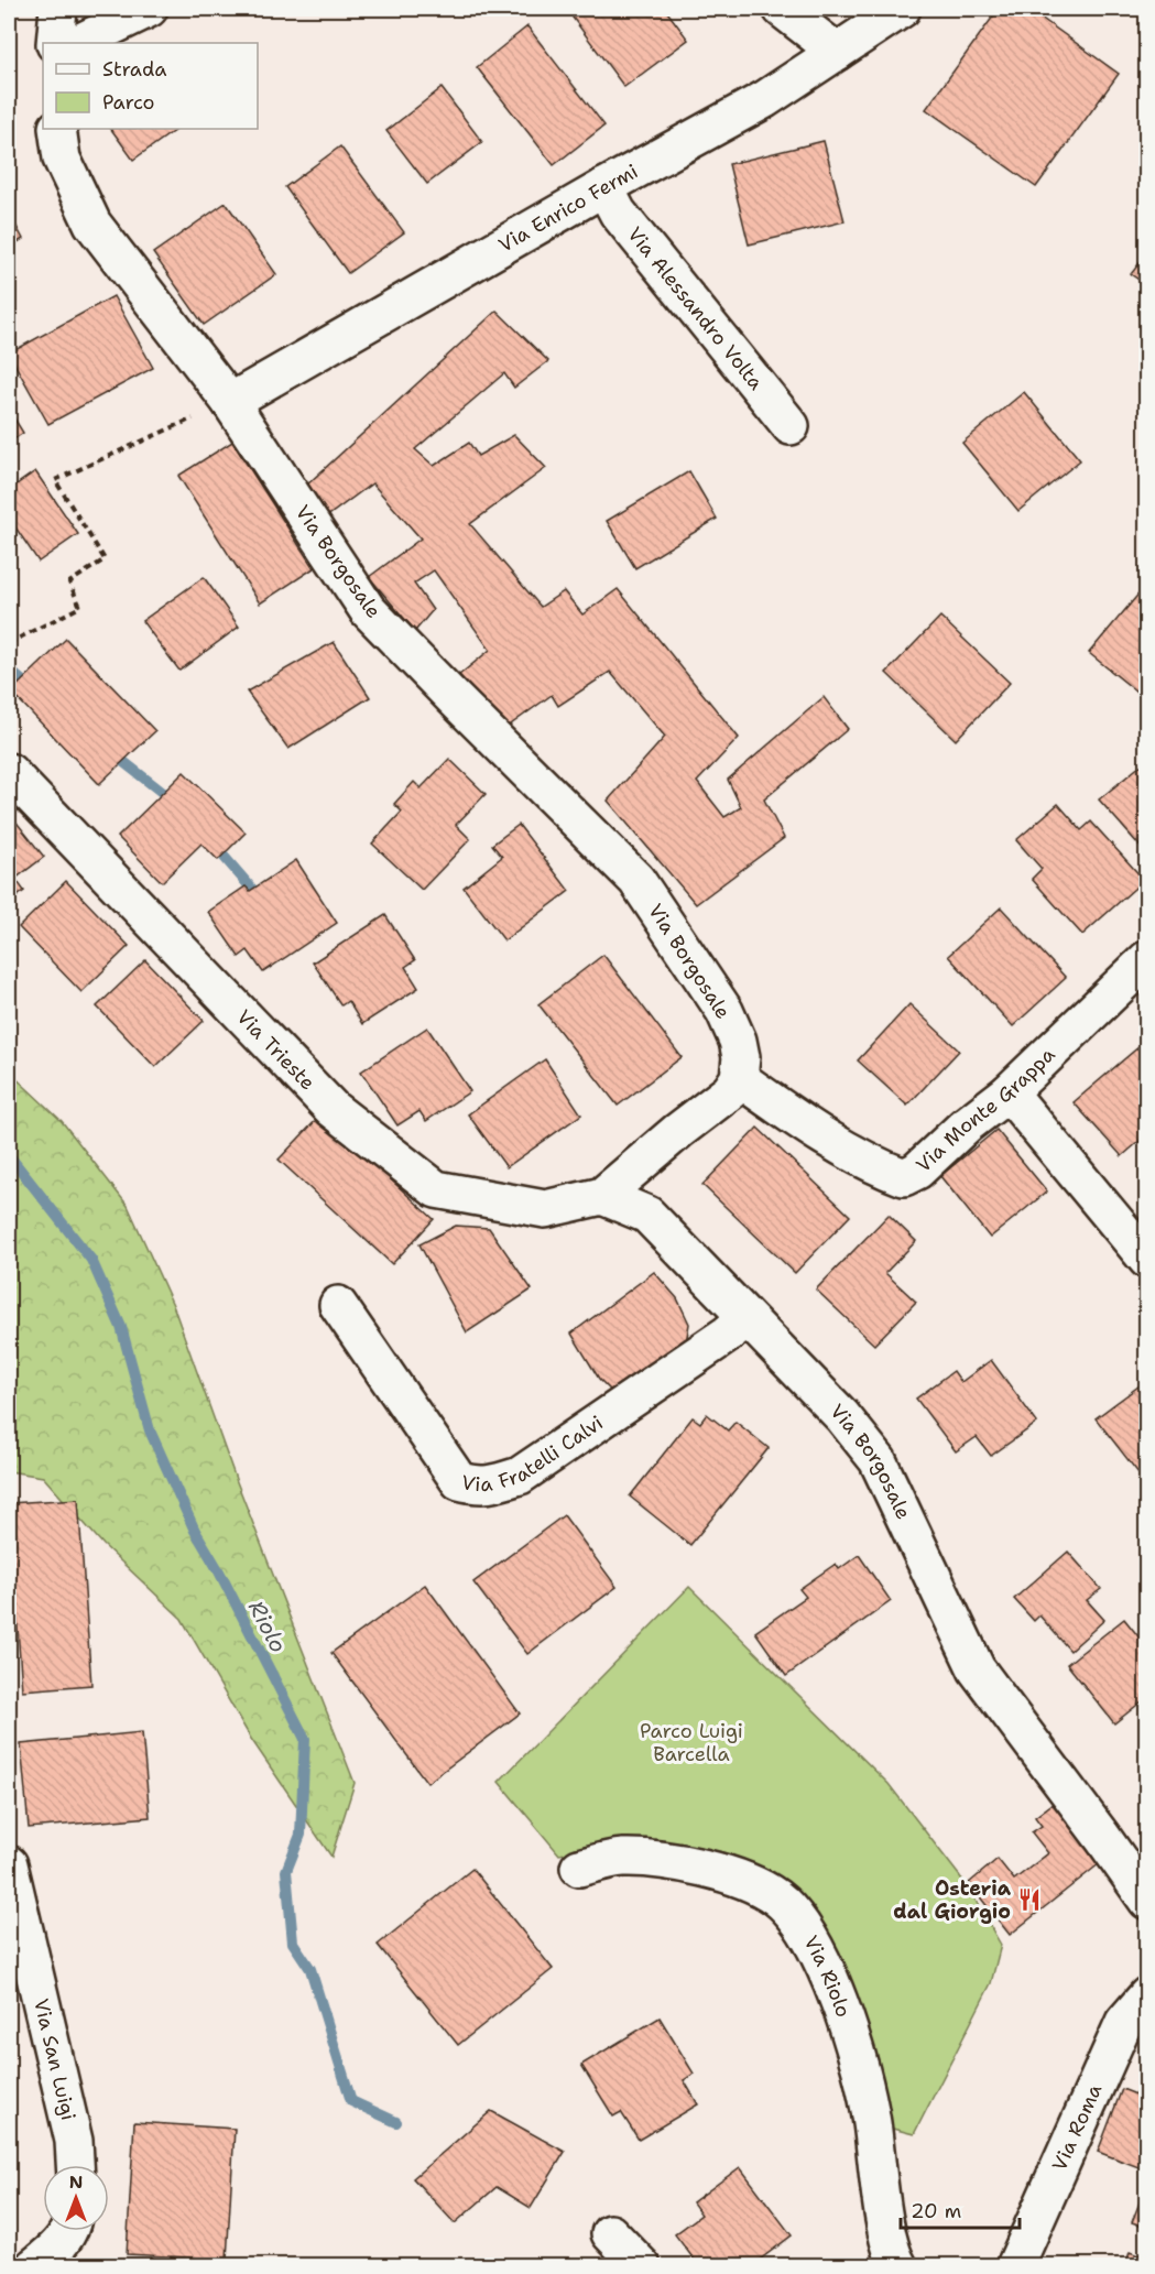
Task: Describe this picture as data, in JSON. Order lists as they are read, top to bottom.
{
  "streets": {
    "street": [
      "Via Enrico Fermi",
      "Via Alessandro Volta",
      "Via Borgosale",
      "Via Trieste",
      "Via Monte Grappa",
      "Via Fratelli Calvi",
      "Via Riolo",
      "Via San Luigi",
      "Via Roma"
    ]
  },
  "crossings": [
    ["Via Enrico Fermi", "Via Alessandro Volta"],
    ["Via Enrico Fermi", "Via Borgosale"],
    ["Via Borgosale", "Via Trieste"],
    ["Via Borgosale", "Via Monte Grappa"],
    ["Via Borgosale", "Via Fratelli Calvi"]
  ],
  "water": ["Riolo"],
  "parks": ["Parco Luigi Barcella"],
  "places": {
    "restaurant": ["Osteria dal Giorgio"]
  },
  "legend": ["Strada", "Parco"],
  "scale_bar": "20 m",
  "north": "top"
}
